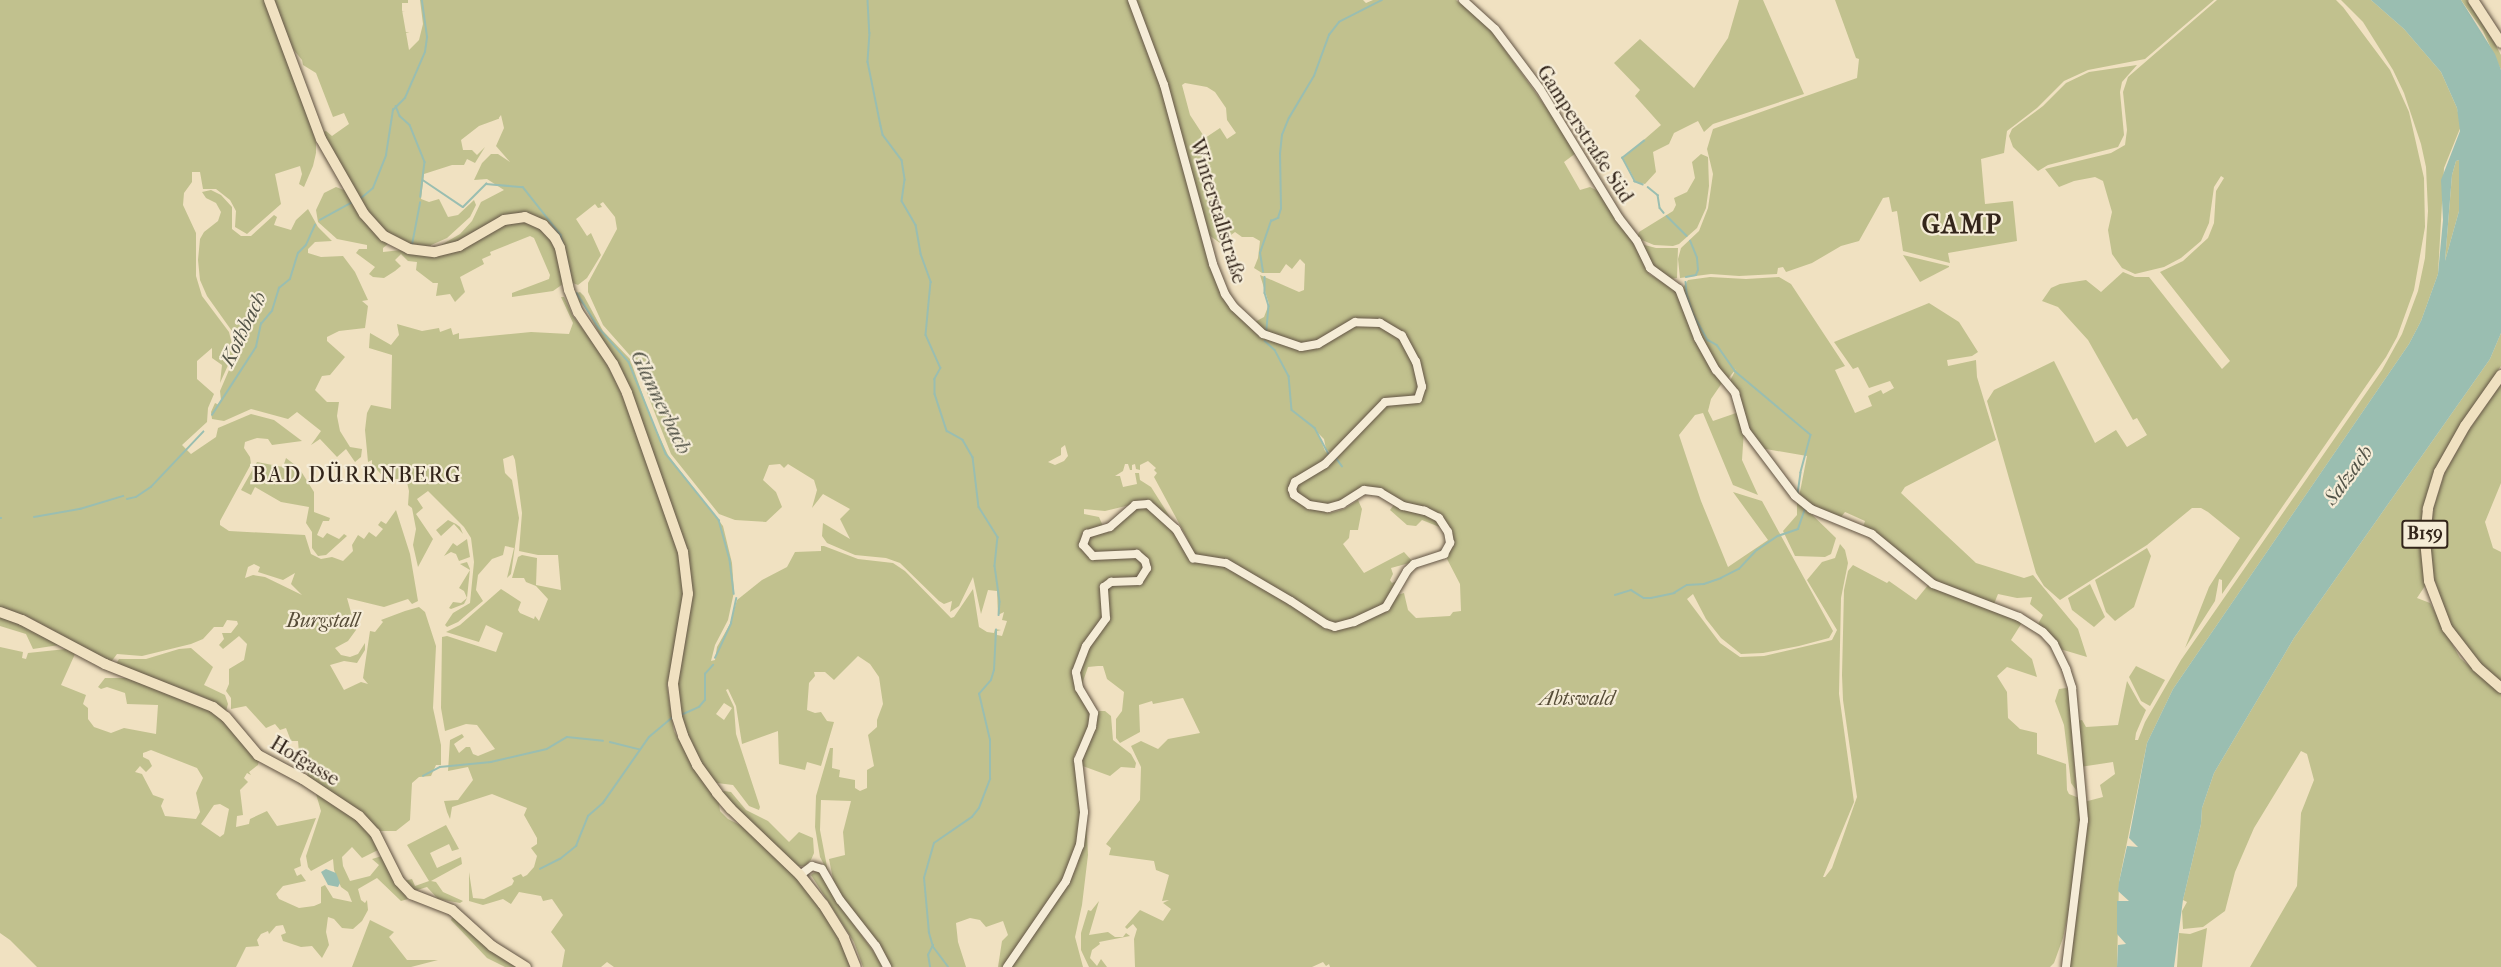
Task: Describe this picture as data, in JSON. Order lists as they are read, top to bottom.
{
  "streets": {
    "main road": ["B159", "Hofgasse"],
    "street": ["Gamperstraße Süd", "Winterstallstraße"]
  },
  "districts": ["GAMP", "BAD DÜRRNBERG"],
  "water": ["Kothbach", "Glannerbach", "Salzach"],
  "parks": ["Burgstall", "Abtswald"]
}
